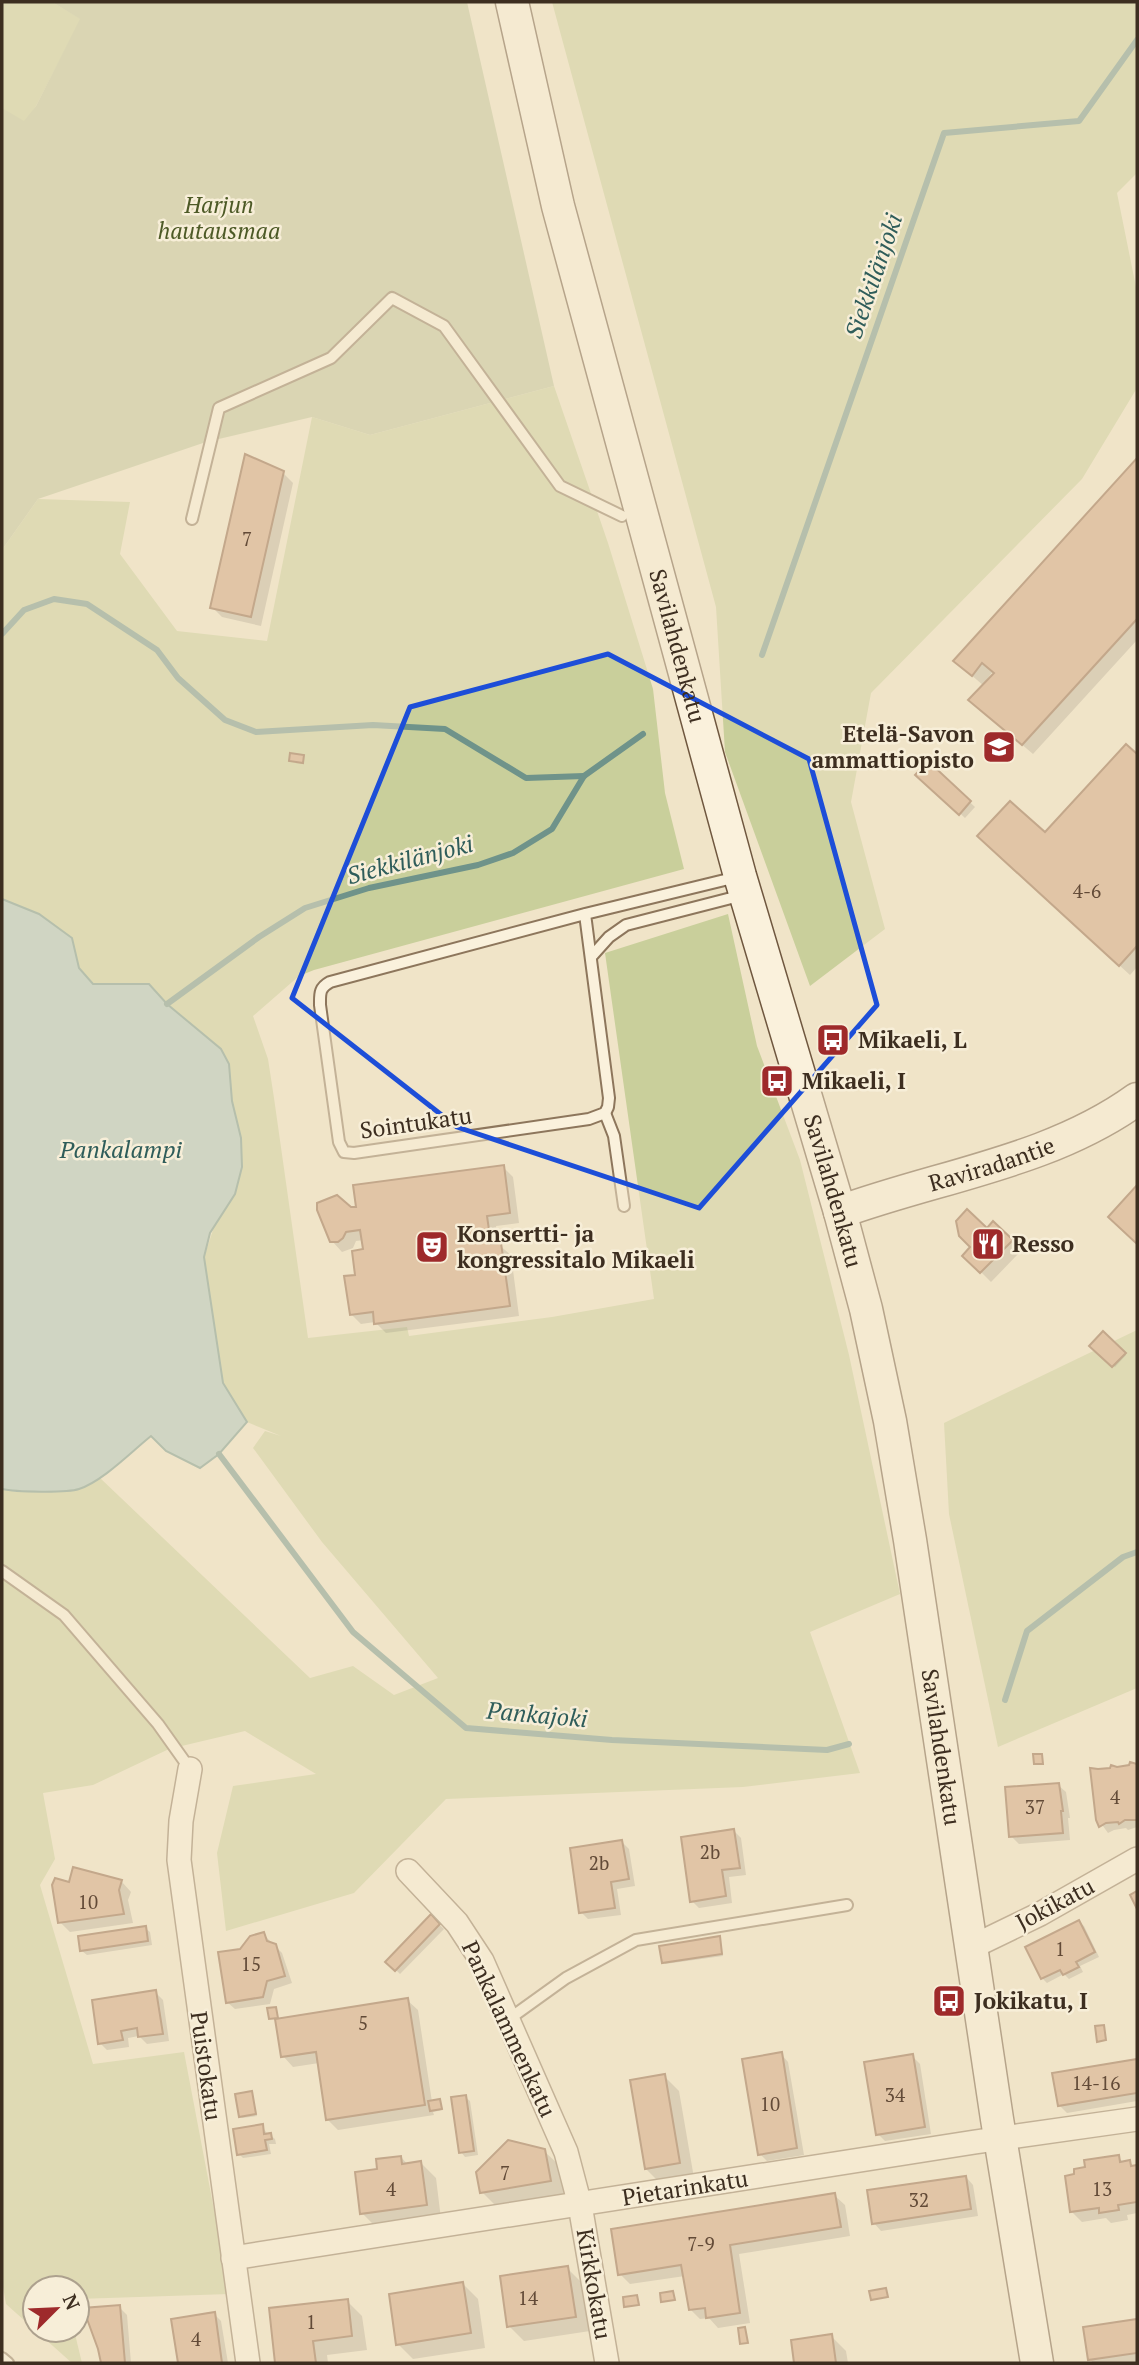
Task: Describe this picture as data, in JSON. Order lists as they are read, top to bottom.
{
  "streets": {
    "main road": ["Savilahdenkatu", "Raviradantie"],
    "street": [
      "Jokikatu",
      "Pankalammenkatu",
      "Puistokatu",
      "Pietarinkatu",
      "Kirkkokatu"
    ],
    "lane": ["Sointukatu"]
  },
  "crossings": [
    ["Savilahdenkatu", "Sointukatu"],
    ["Savilahdenkatu", "Raviradantie"],
    ["Savilahdenkatu", "Jokikatu"],
    ["Savilahdenkatu", "Pietarinkatu"],
    ["Pankalammenkatu", "Pietarinkatu"],
    ["Pankalammenkatu", "Kirkkokatu"],
    ["Puistokatu", "Pietarinkatu"],
    ["Pietarinkatu", "Kirkkokatu"]
  ],
  "water": ["Siekkilänjoki", "Pankalampi", "Pankajoki"],
  "parks": ["Harjun hautausmaa"],
  "places": {
    "school or university": ["Etelä-Savon ammattiopisto"],
    "bus stop": ["Mikaeli, L", "Mikaeli, I", "Jokikatu, I"],
    "restaurant": ["Resso"],
    "theatre": ["Konsertti- ja kongressitalo Mikaeli"]
  },
  "house_numbers": [
    "7",
    "4-6",
    "4",
    "37",
    "2b",
    "2b",
    "10",
    "1",
    "15",
    "5",
    "14-16",
    "34",
    "10",
    "7",
    "4",
    "13",
    "32",
    "7-9",
    "14",
    "1",
    "4"
  ],
  "north": "top right"
}
